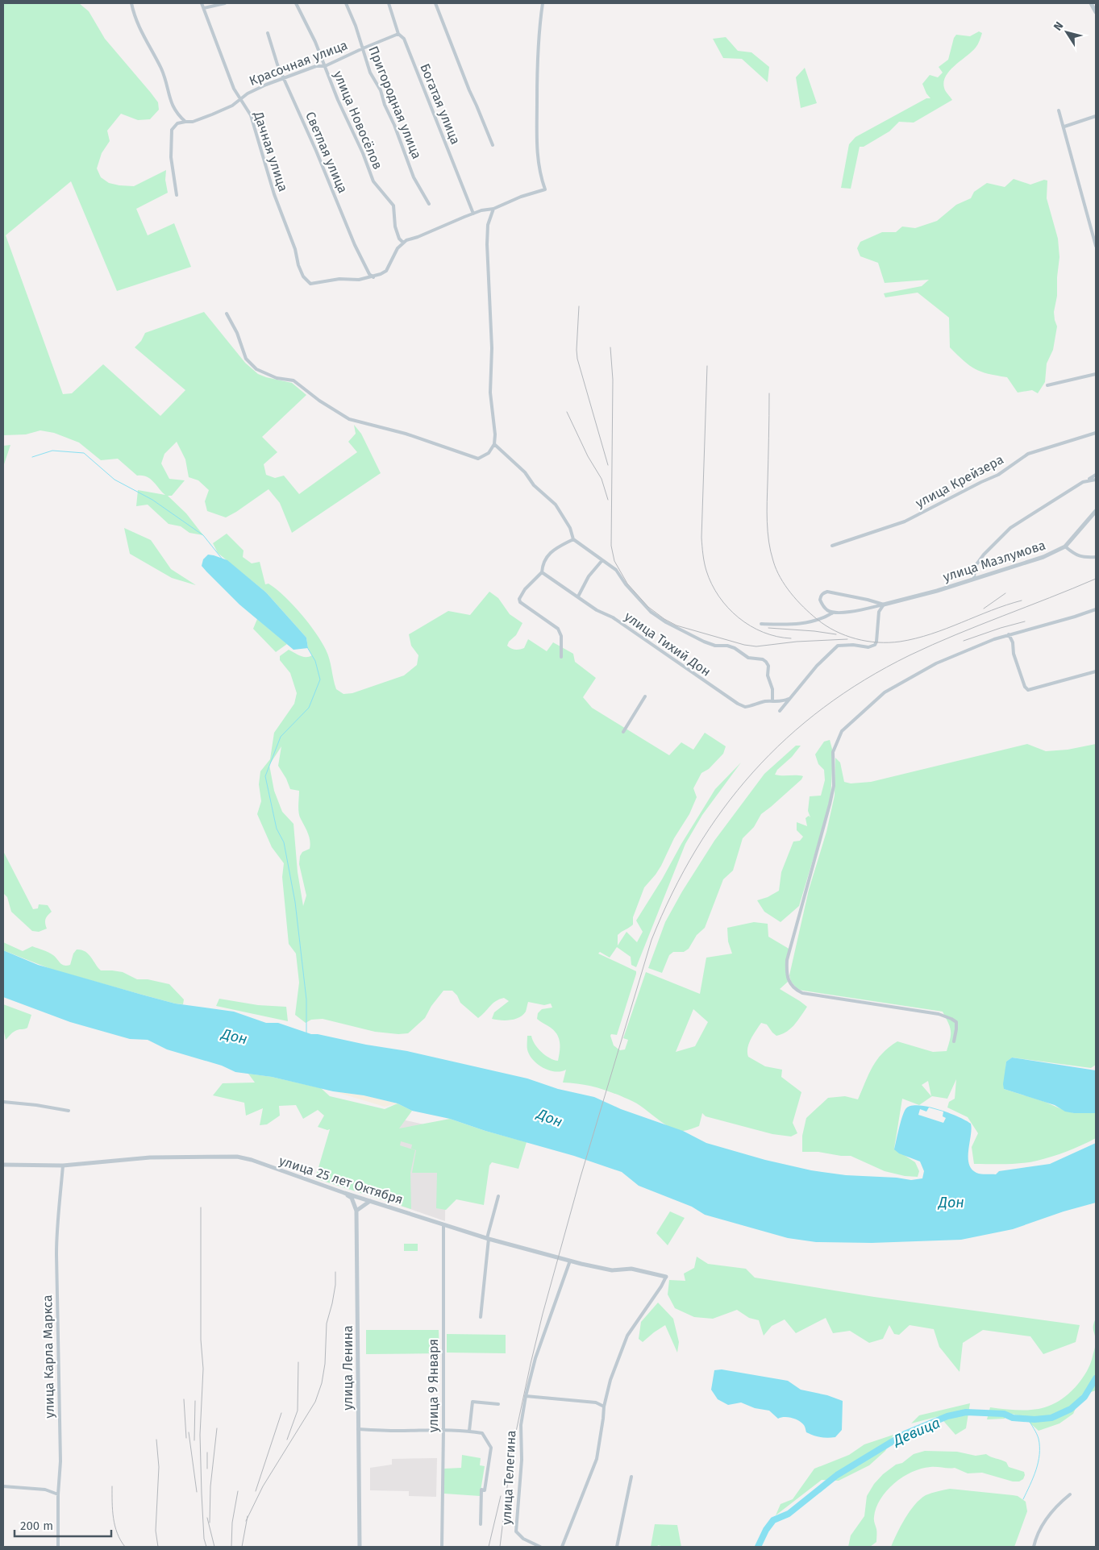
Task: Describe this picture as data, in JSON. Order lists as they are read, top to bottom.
{
  "streets": {
    "street": [
      "Красочная улица",
      "Пригородная улица",
      "Богатая улица",
      "улица Новосёлов",
      "Дачная улица",
      "Светлая улица",
      "улица Крейзера",
      "улица Мазлумова",
      "улица Тихий Дон",
      "улица 25 лет Октября",
      "улица Карла Маркса",
      "улица Ленина",
      "улица 9 Января",
      "улица Телегина"
    ]
  },
  "crossings": [
    ["Красочная улица", "Пригородная улица"],
    ["Красочная улица", "Богатая улица"],
    ["Красочная улица", "улица Новосёлов"],
    ["Красочная улица", "Дачная улица"],
    ["Красочная улица", "Светлая улица"],
    ["Дачная улица", "Светлая улица"],
    ["улица 25 лет Октября", "улица Карла Маркса"],
    ["улица 25 лет Октября", "улица 9 Января"],
    ["улица 25 лет Октября", "улица Телегина"]
  ],
  "water": ["Дон", "Девица"],
  "scale_bar": "200 m",
  "north": "top left"
}
